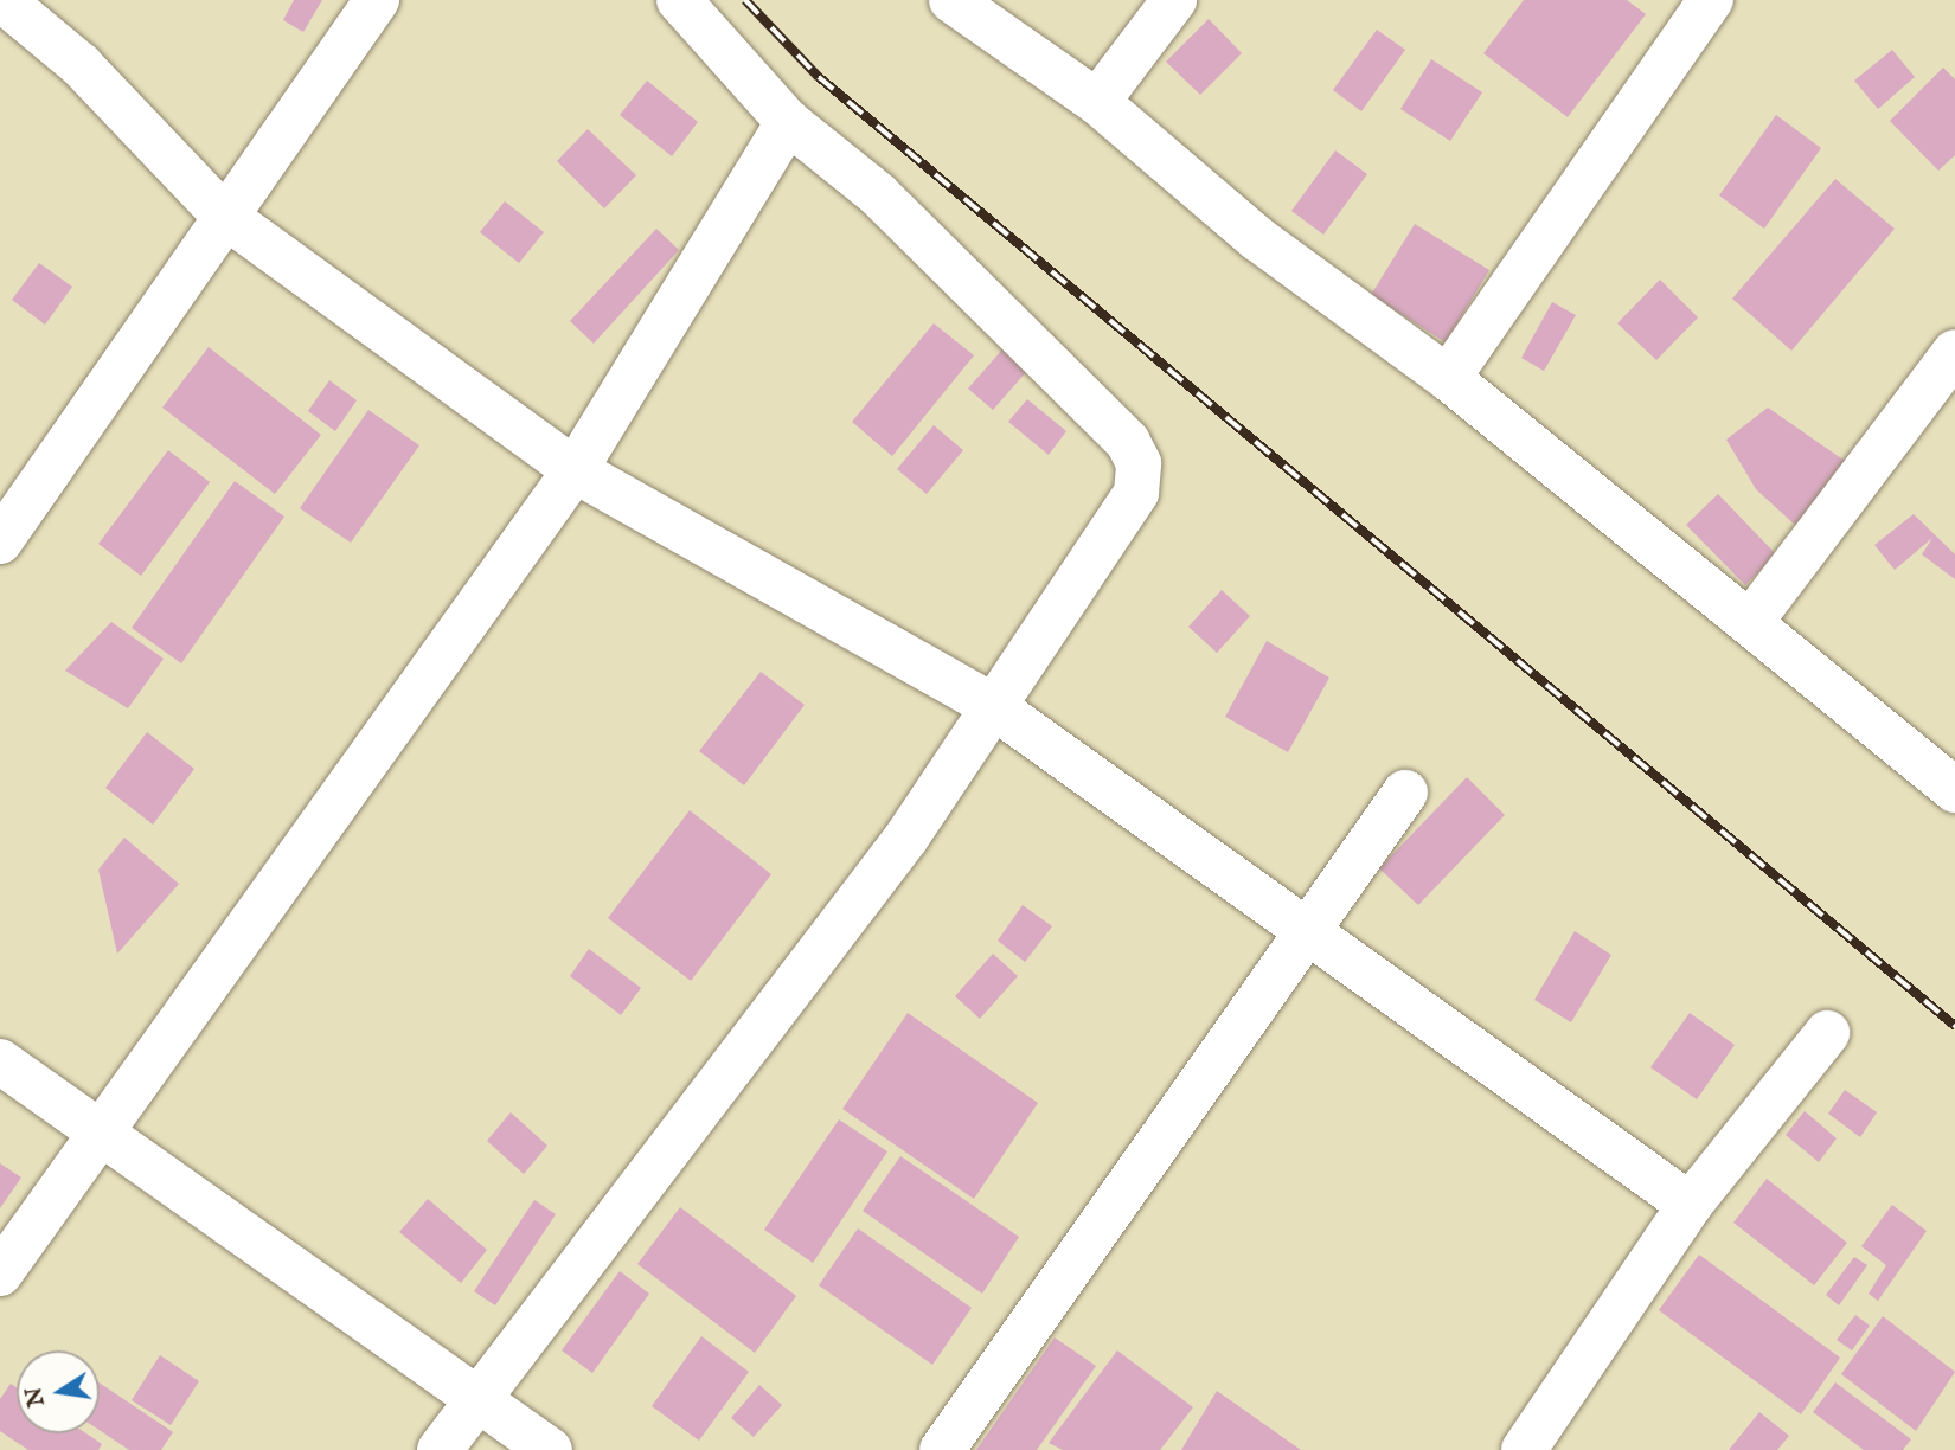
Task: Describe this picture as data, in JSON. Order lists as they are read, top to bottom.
{
  "north": "left"
}
